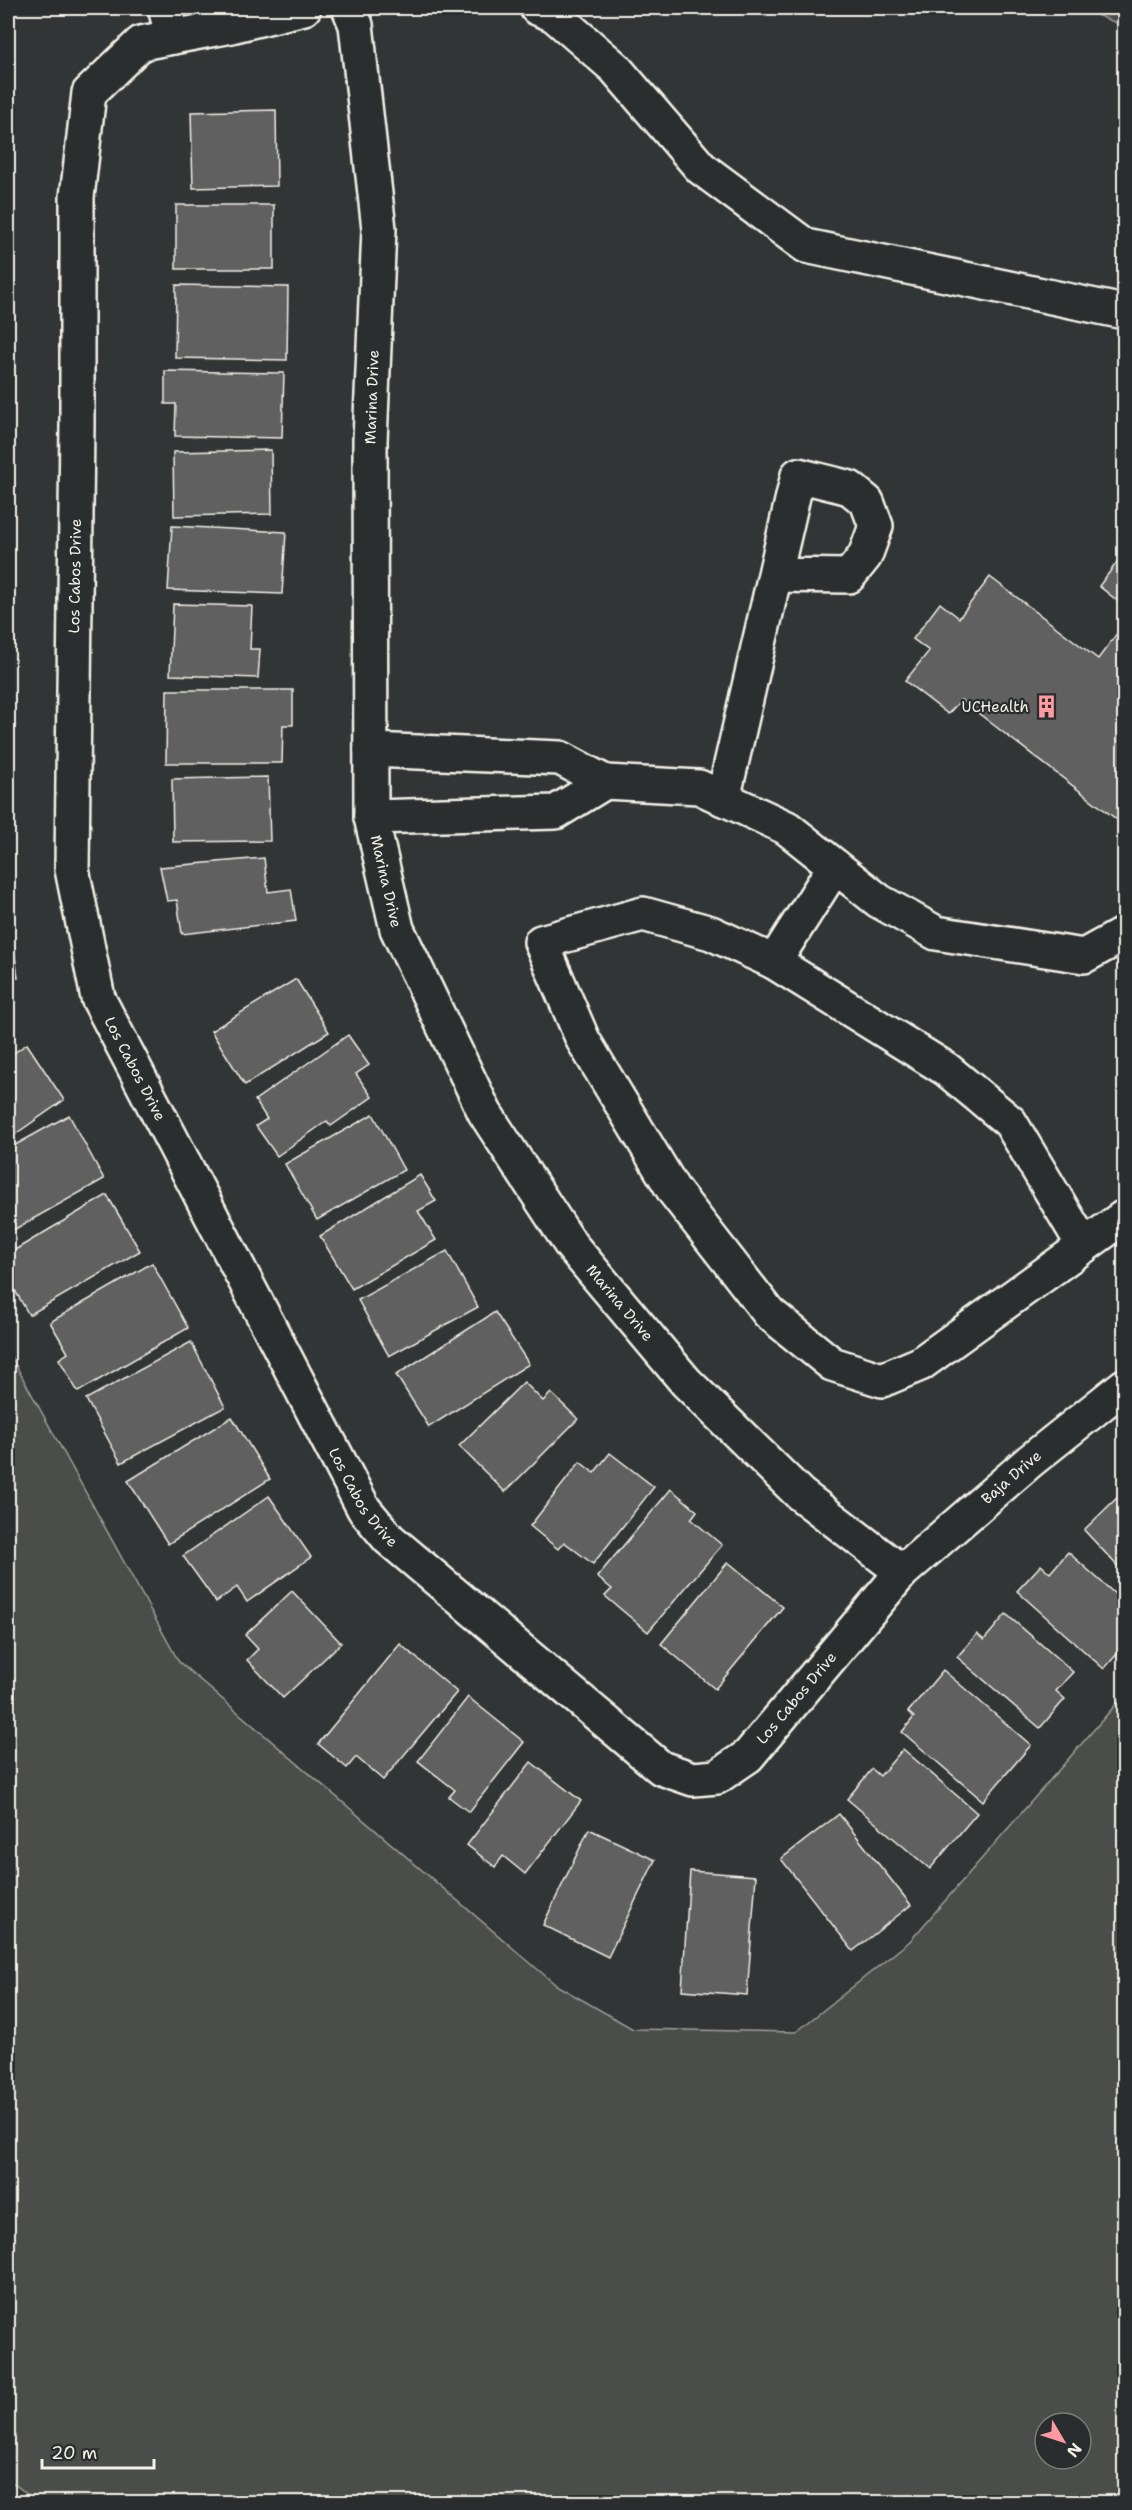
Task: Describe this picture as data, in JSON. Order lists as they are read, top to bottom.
{
  "streets": {
    "street": ["Marina Drive", "Los Cabos Drive", "Baja Drive"]
  },
  "crossings": [
    ["Marina Drive", "Los Cabos Drive"],
    ["Marina Drive", "Baja Drive"],
    ["Los Cabos Drive", "Baja Drive"]
  ],
  "places": {
    "building": ["UCHealth"]
  },
  "scale_bar": "20 m",
  "north": "bottom right"
}
